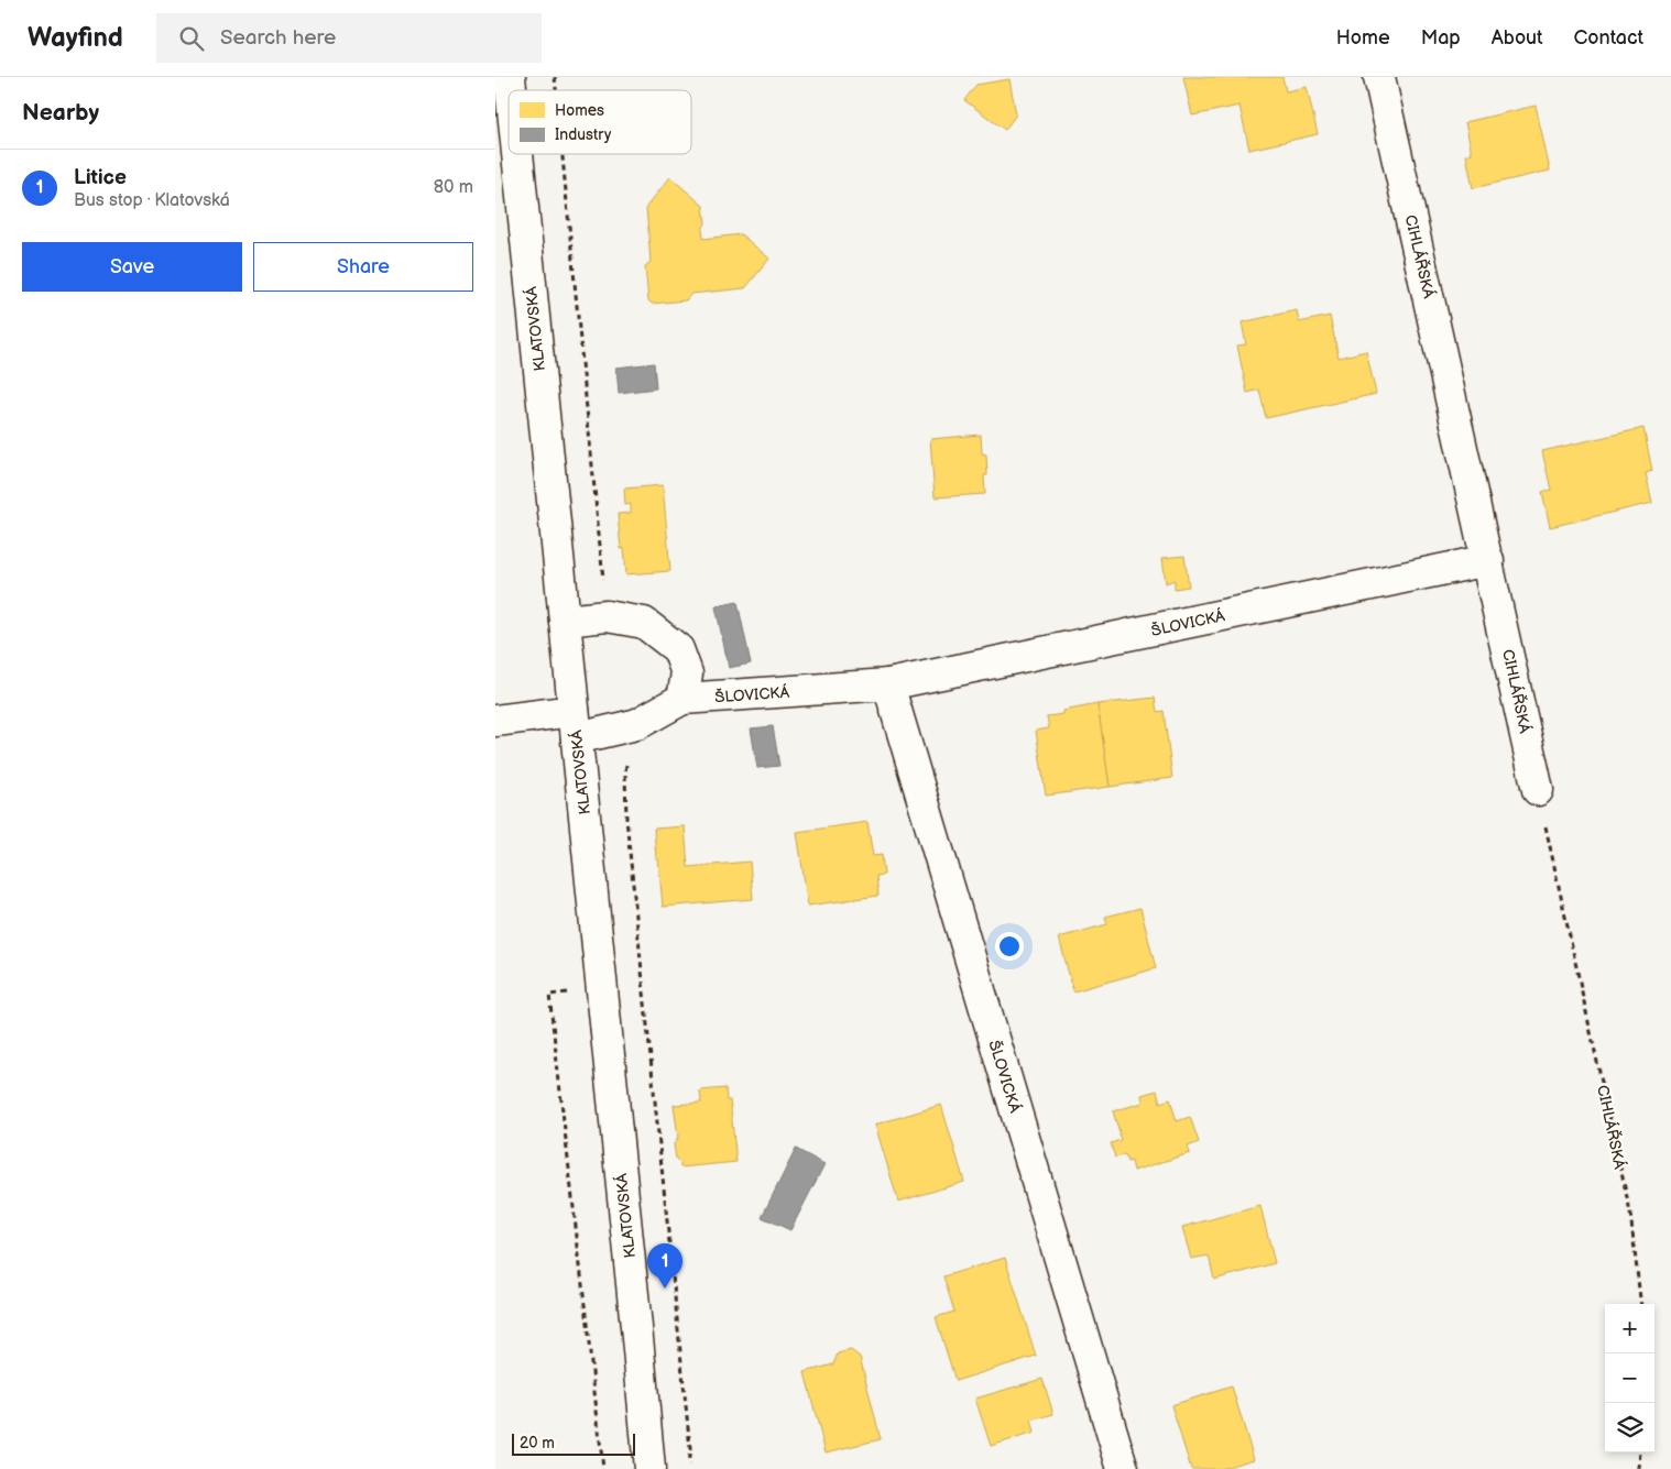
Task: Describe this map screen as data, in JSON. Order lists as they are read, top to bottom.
{
  "streets": {
    "street": ["CIHLÁŘSKÁ", "KLATOVSKÁ", "ŠLOVICKÁ"]
  },
  "crossings": [
    ["CIHLÁŘSKÁ", "ŠLOVICKÁ"],
    ["KLATOVSKÁ", "ŠLOVICKÁ"]
  ],
  "legend": ["Homes", "Industry"],
  "scale_bar": "20 m",
  "page": {
    "header": "Wayfind",
    "search": "Search here",
    "nav": [
      "Home",
      "Map",
      "About",
      "Contact"
    ],
    "heading": "Nearby",
    "list": [
      {
        "mark": "1",
        "name": "Litice",
        "note": "Bus stop · Klatovská",
        "value": "80 m"
      }
    ],
    "buttons": ["Save", "Share"],
    "pins": "1",
    "map_buttons": ["+", "−"],
    "scale": "20 m"
  }
}
